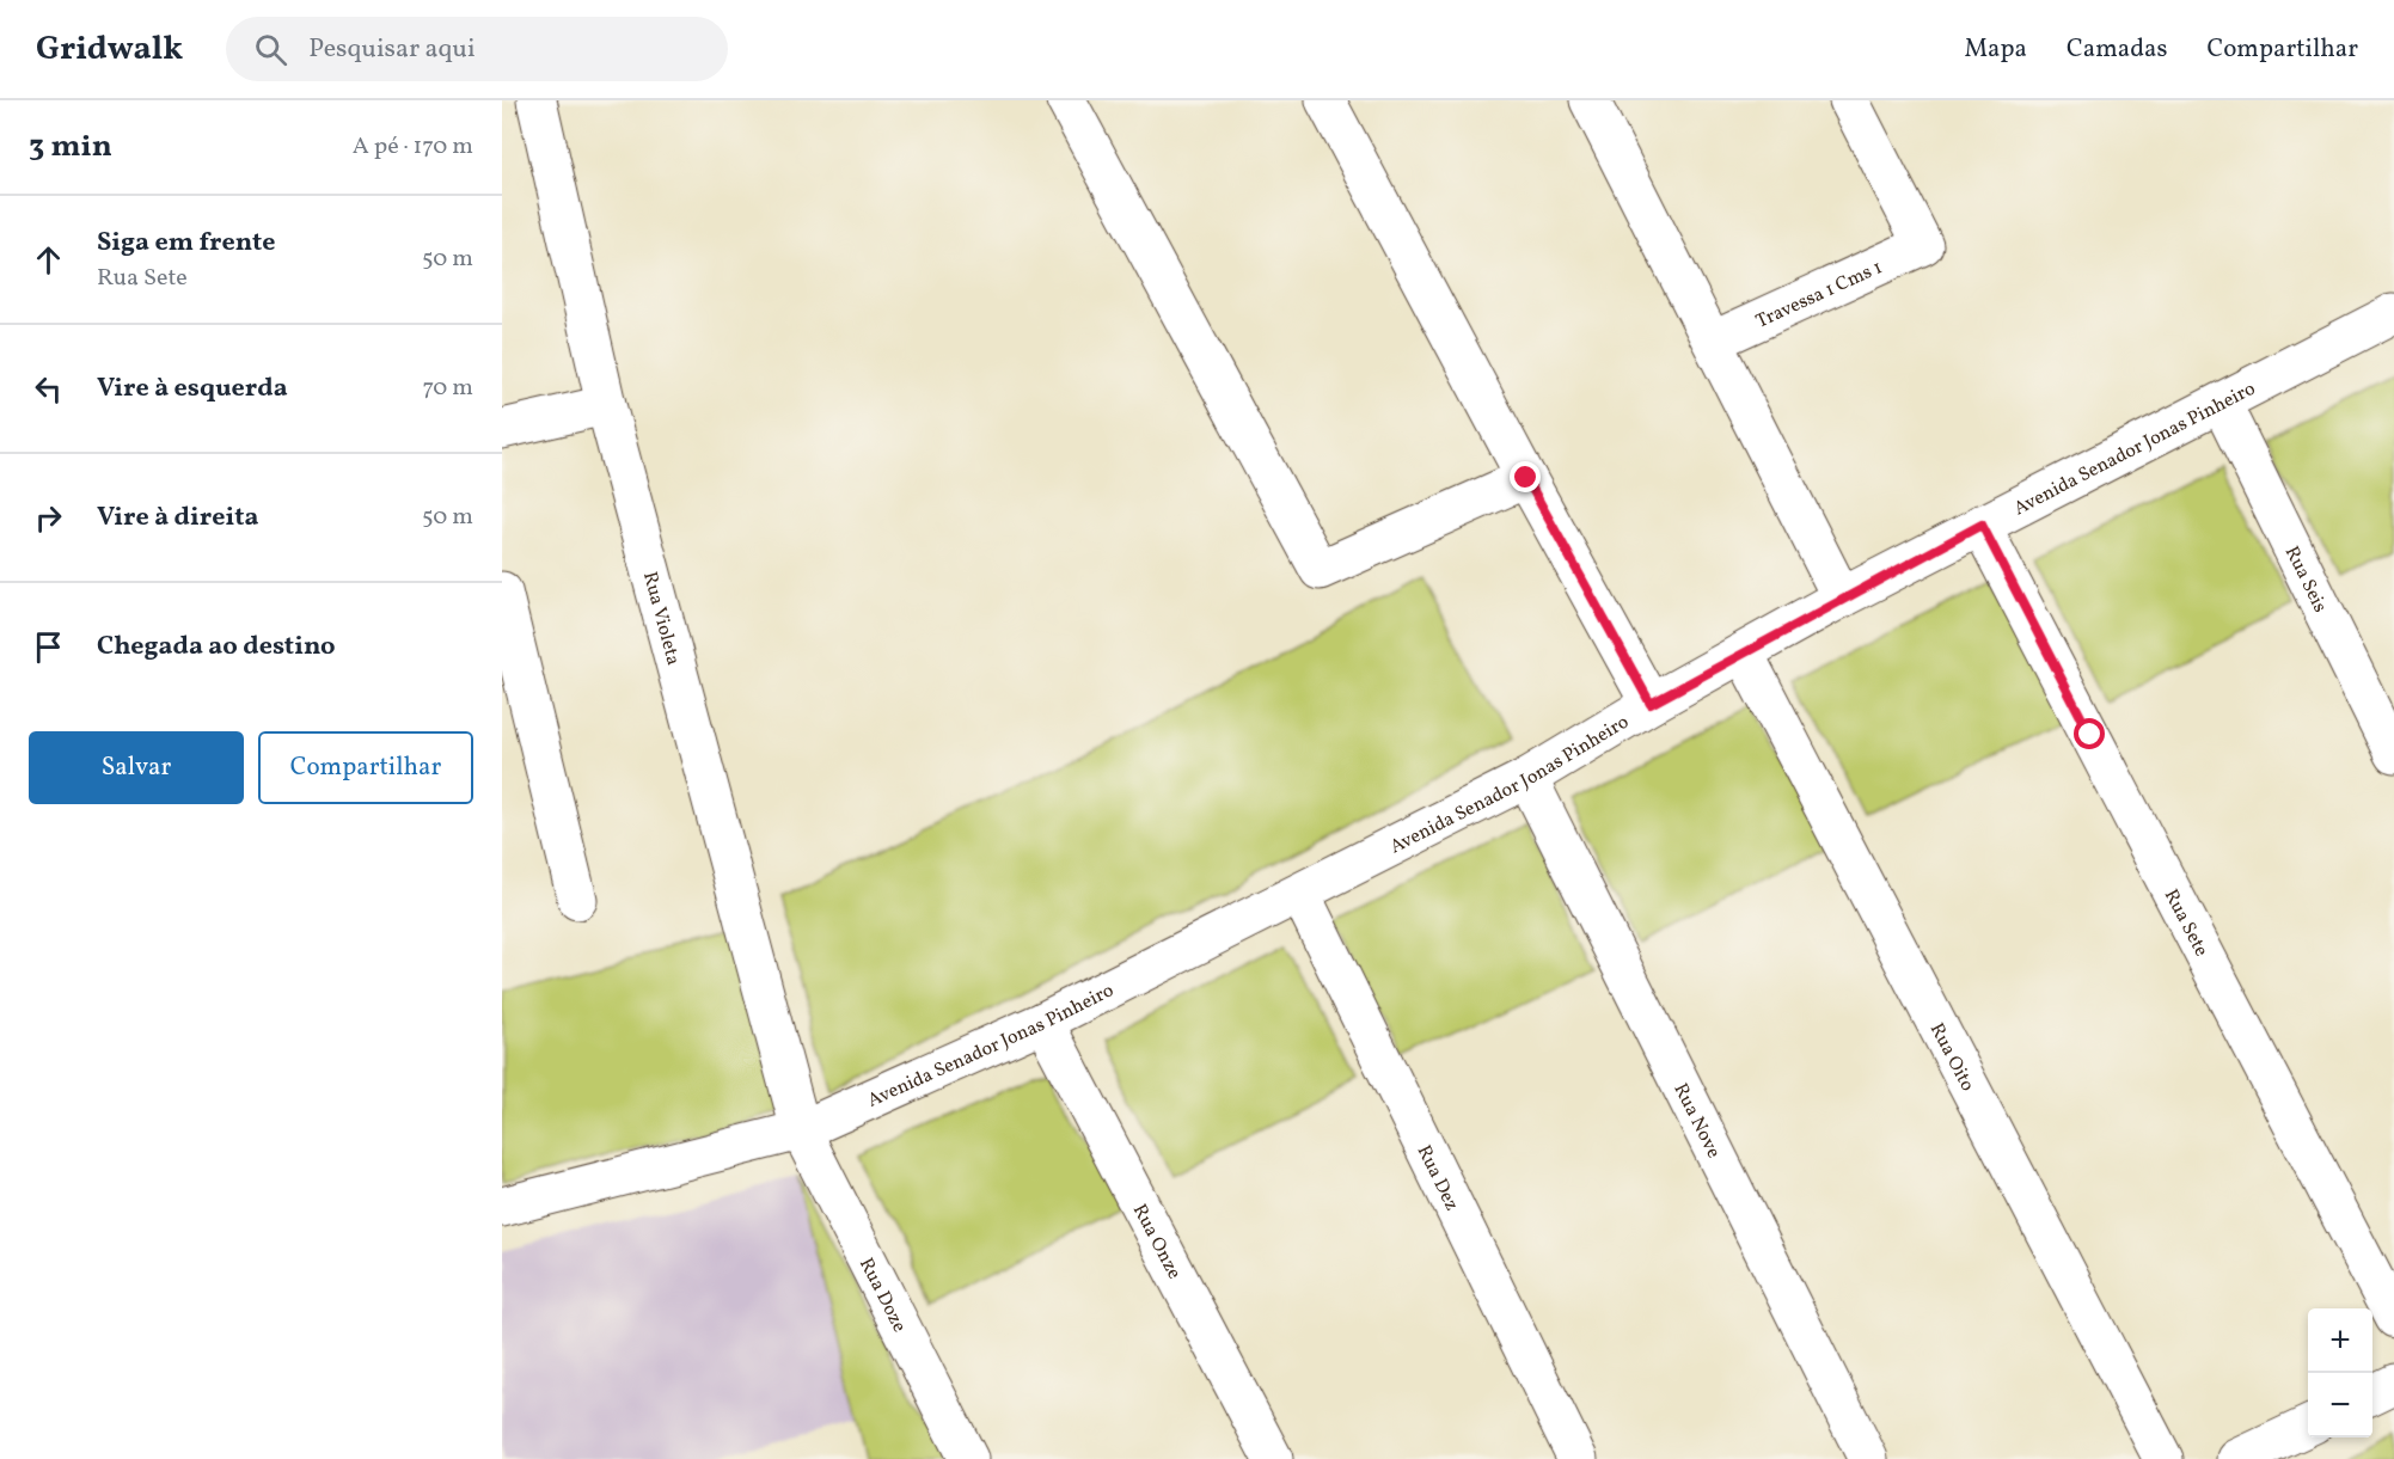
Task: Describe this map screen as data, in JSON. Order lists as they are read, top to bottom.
{
  "streets": {
    "street": [
      "Travessa 1 Cms 1",
      "Avenida Senador Jonas Pinheiro",
      "Rua Seis",
      "Rua Violeta",
      "Rua Sete",
      "Rua Oito",
      "Rua Nove",
      "Rua Dez",
      "Rua Onze",
      "Rua Doze"
    ]
  },
  "crossings": [
    ["Avenida Senador Jonas Pinheiro", "Rua Seis"],
    ["Avenida Senador Jonas Pinheiro", "Rua Violeta"],
    ["Avenida Senador Jonas Pinheiro", "Rua Sete"],
    ["Avenida Senador Jonas Pinheiro", "Rua Oito"],
    ["Avenida Senador Jonas Pinheiro", "Rua Nove"],
    ["Avenida Senador Jonas Pinheiro", "Rua Dez"],
    ["Avenida Senador Jonas Pinheiro", "Rua Onze"],
    ["Avenida Senador Jonas Pinheiro", "Rua Doze"],
    ["Rua Violeta", "Rua Doze"]
  ],
  "page": {
    "header": "Gridwalk",
    "search": "Pesquisar aqui",
    "nav": ["Mapa", "Camadas", "Compartilhar"],
    "heading": ["3 min", "A pé · 170 m"],
    "list": [
      ["Siga em frente", "Rua Sete", "50 m"],
      ["Vire à esquerda", "70 m"],
      ["Vire à direita", "50 m"],
      "Chegada ao destino"
    ],
    "buttons": ["Salvar", "Compartilhar"],
    "map_buttons": ["+", "−"]
  }
}
